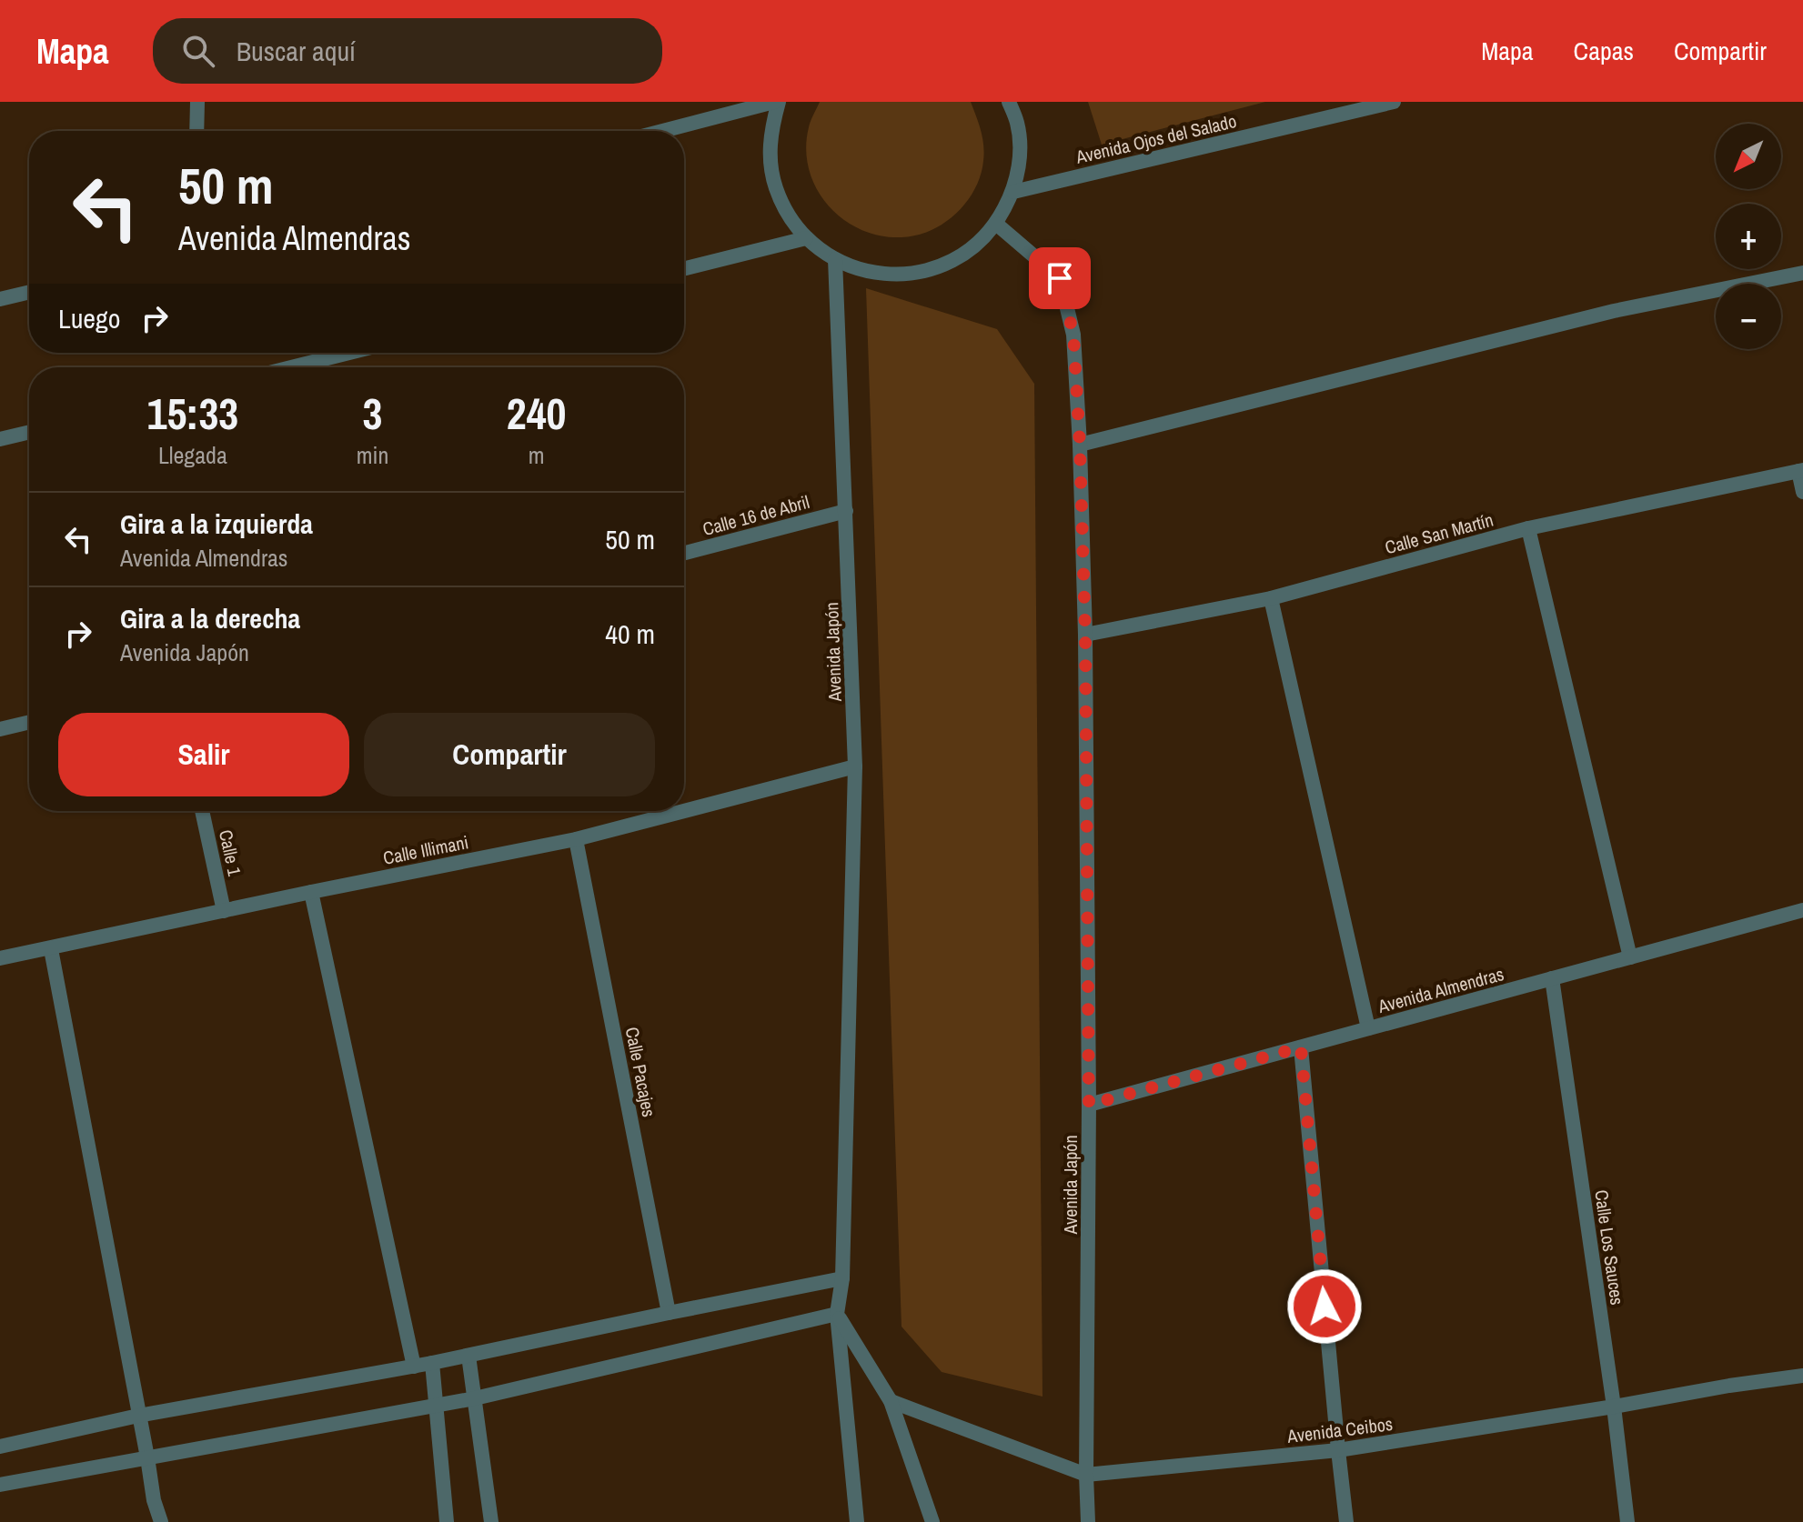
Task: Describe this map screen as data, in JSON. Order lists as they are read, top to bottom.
{
  "streets": {
    "street": [
      "Avenida Ojos del Salado",
      "Calle 16 de Abril",
      "Calle San Martín",
      "Avenida Japón",
      "Calle Illimani",
      "Calle 1",
      "Avenida Almendras",
      "Calle Pacajes",
      "Calle Los Sauces",
      "Avenida Ceibos"
    ]
  },
  "crossings": [
    ["Calle 16 de Abril", "Avenida Japón"],
    ["Calle San Martín", "Avenida Japón"],
    ["Avenida Japón", "Calle Illimani"],
    ["Avenida Japón", "Avenida Almendras"],
    ["Avenida Japón", "Avenida Ceibos"],
    ["Calle Illimani", "Calle 1"],
    ["Calle Illimani", "Calle Pacajes"],
    ["Avenida Almendras", "Calle Los Sauces"],
    ["Calle Los Sauces", "Avenida Ceibos"]
  ],
  "north": "bottom left",
  "page": {
    "header": "Mapa",
    "search": "Buscar aquí",
    "nav": ["Mapa", "Capas", "Compartir"],
    "map_buttons": ["+", "−"],
    "turn": ["50 m", "Avenida Almendras"],
    "then": "Luego",
    "eta": [
      "15:33",
      "Llegada",
      "3",
      "min",
      "240",
      "m"
    ],
    "list": [
      {
        "name": "Gira a la izquierda",
        "note": "Avenida Almendras",
        "value": "50 m"
      },
      {
        "name": "Gira a la derecha",
        "note": "Avenida Japón",
        "value": "40 m"
      }
    ],
    "buttons": ["Salir", "Compartir"]
  }
}
